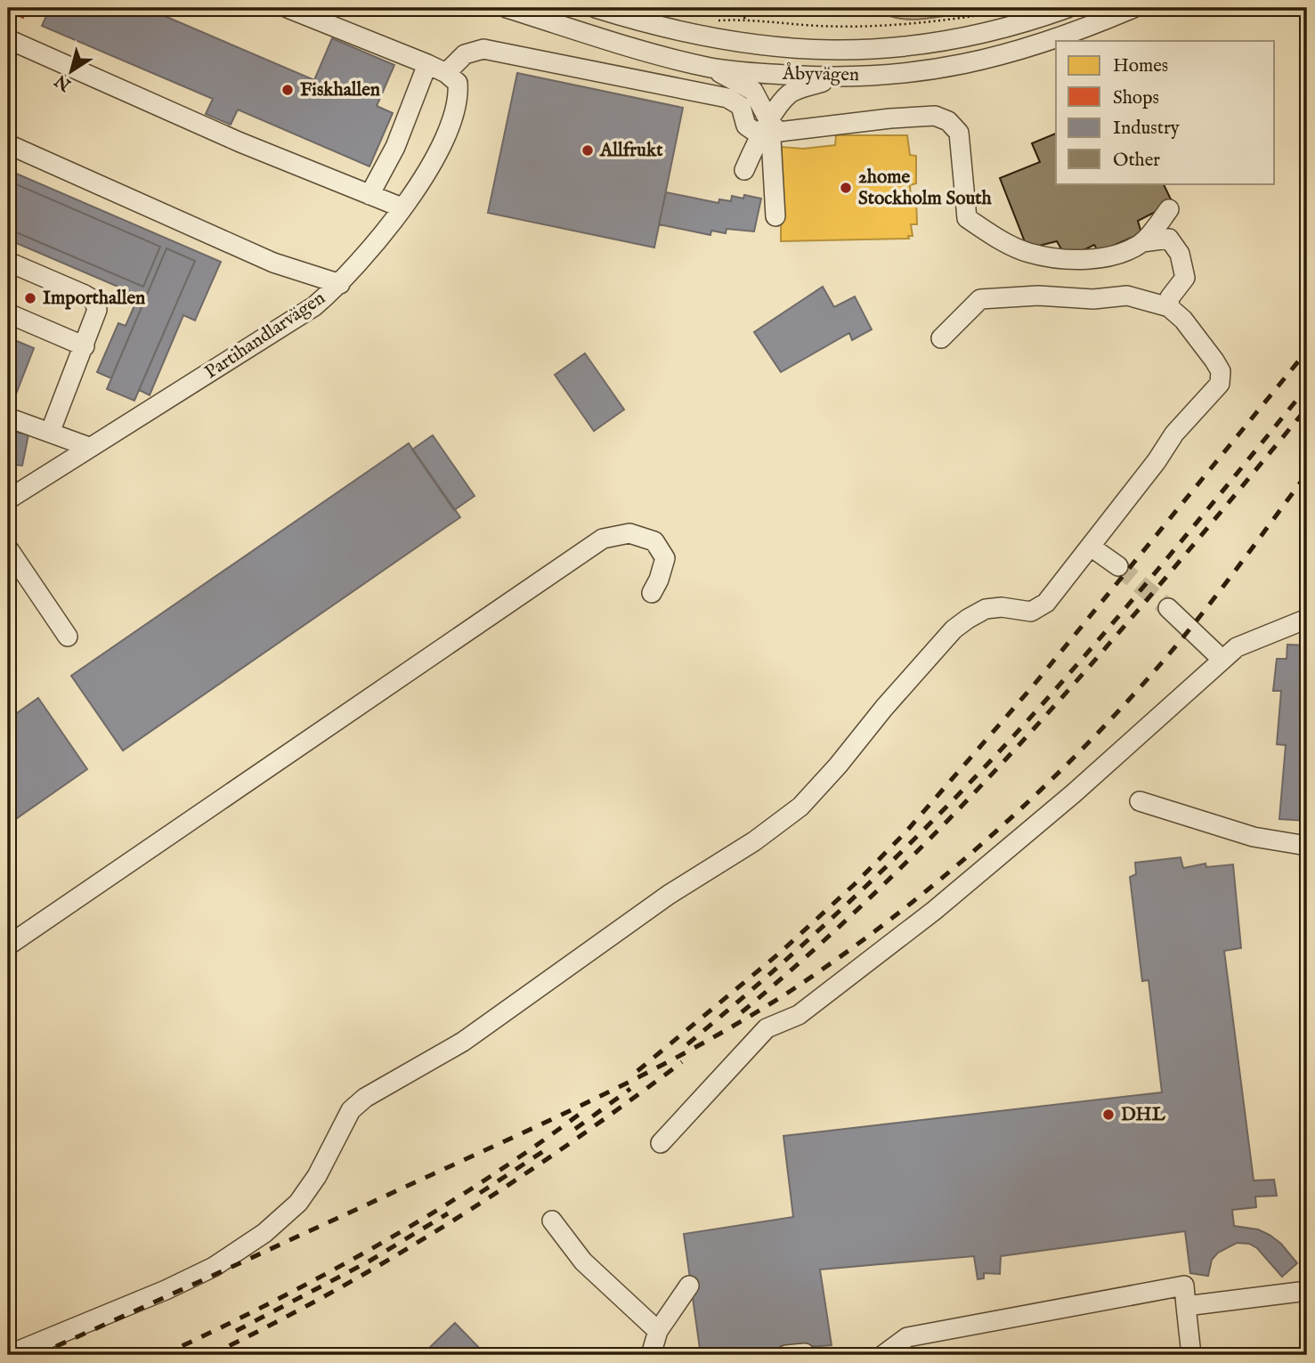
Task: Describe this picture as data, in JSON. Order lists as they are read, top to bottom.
{
  "streets": {
    "street": ["Åbyvägen", "Partihandlarvägen"]
  },
  "places": [
    "Fiskhallen",
    "Allfrukt",
    "2home Stockholm South",
    "Importhallen",
    "DHL"
  ],
  "legend": [
    "Homes",
    "Shops",
    "Industry",
    "Other"
  ],
  "north": "bottom left"
}
